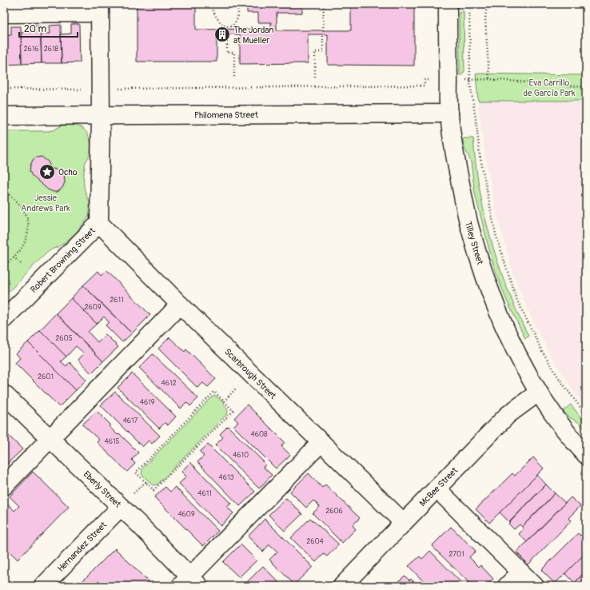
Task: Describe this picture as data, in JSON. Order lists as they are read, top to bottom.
{
  "streets": {
    "street": [
      "Philomena Street",
      "Tilley Street",
      "Robert Browning Street",
      "Scarbrough Street",
      "McBee Street",
      "Eberly Street",
      "Hernandez Street"
    ]
  },
  "crossings": [
    ["Philomena Street", "Tilley Street"],
    ["Philomena Street", "Robert Browning Street"],
    ["Tilley Street", "McBee Street"],
    ["Robert Browning Street", "Scarbrough Street"],
    ["Scarbrough Street", "McBee Street"],
    ["Eberly Street", "Hernandez Street"]
  ],
  "parks": ["Eva Carrillo de García Park", "Jessie Andrews Park"],
  "places": {
    "building": ["The Jordan at Mueller"],
    "place": ["Ocho"]
  },
  "house_numbers": [
    "2616",
    "2618",
    "2611",
    "2609",
    "2605",
    "2601",
    "4612",
    "4619",
    "4617",
    "4608",
    "4615",
    "4610",
    "4613",
    "4611",
    "2606",
    "4609",
    "2604",
    "2701"
  ],
  "scale_bar": "20 m"
}
